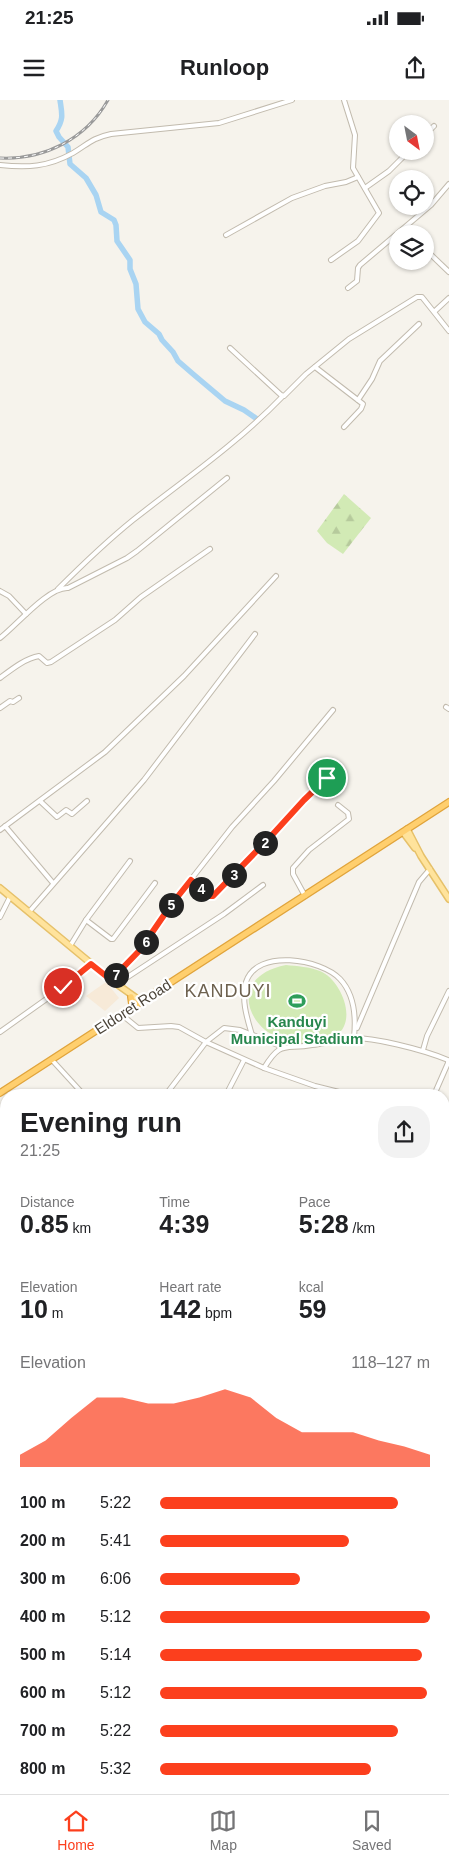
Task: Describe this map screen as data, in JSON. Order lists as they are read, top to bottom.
{
  "streets": {
    "highway": ["Eldoret Road"]
  },
  "districts": ["KANDUYI"],
  "places": {
    "sports": ["Kanduyi Municipal Stadium"]
  },
  "north": "bottom right",
  "page": {
    "status": "21:25",
    "header": "Runloop",
    "pins": [
      "2",
      "3",
      "4",
      "5",
      "6",
      "7"
    ],
    "heading": ["Evening run", "21:25"],
    "stats": [
      ["Distance", "0.85 km"],
      ["Time", "4:39"],
      ["Pace", "5:28 /km"],
      ["Elevation", "10 m"],
      ["Heart rate", "142 bpm"],
      ["kcal", "59"]
    ],
    "chart": ["Elevation", "118–127 m"],
    "list": [
      {
        "name": "100 m",
        "note": "5:22"
      },
      {
        "name": "200 m",
        "note": "5:41"
      },
      {
        "name": "300 m",
        "note": "6:06"
      },
      {
        "name": "400 m",
        "note": "5:12"
      },
      {
        "name": "500 m",
        "note": "5:14"
      },
      {
        "name": "600 m",
        "note": "5:12"
      },
      {
        "name": "700 m",
        "note": "5:22"
      },
      {
        "name": "800 m",
        "note": "5:32"
      }
    ],
    "tabs": ["Home", "Map", "Saved"]
  }
}
